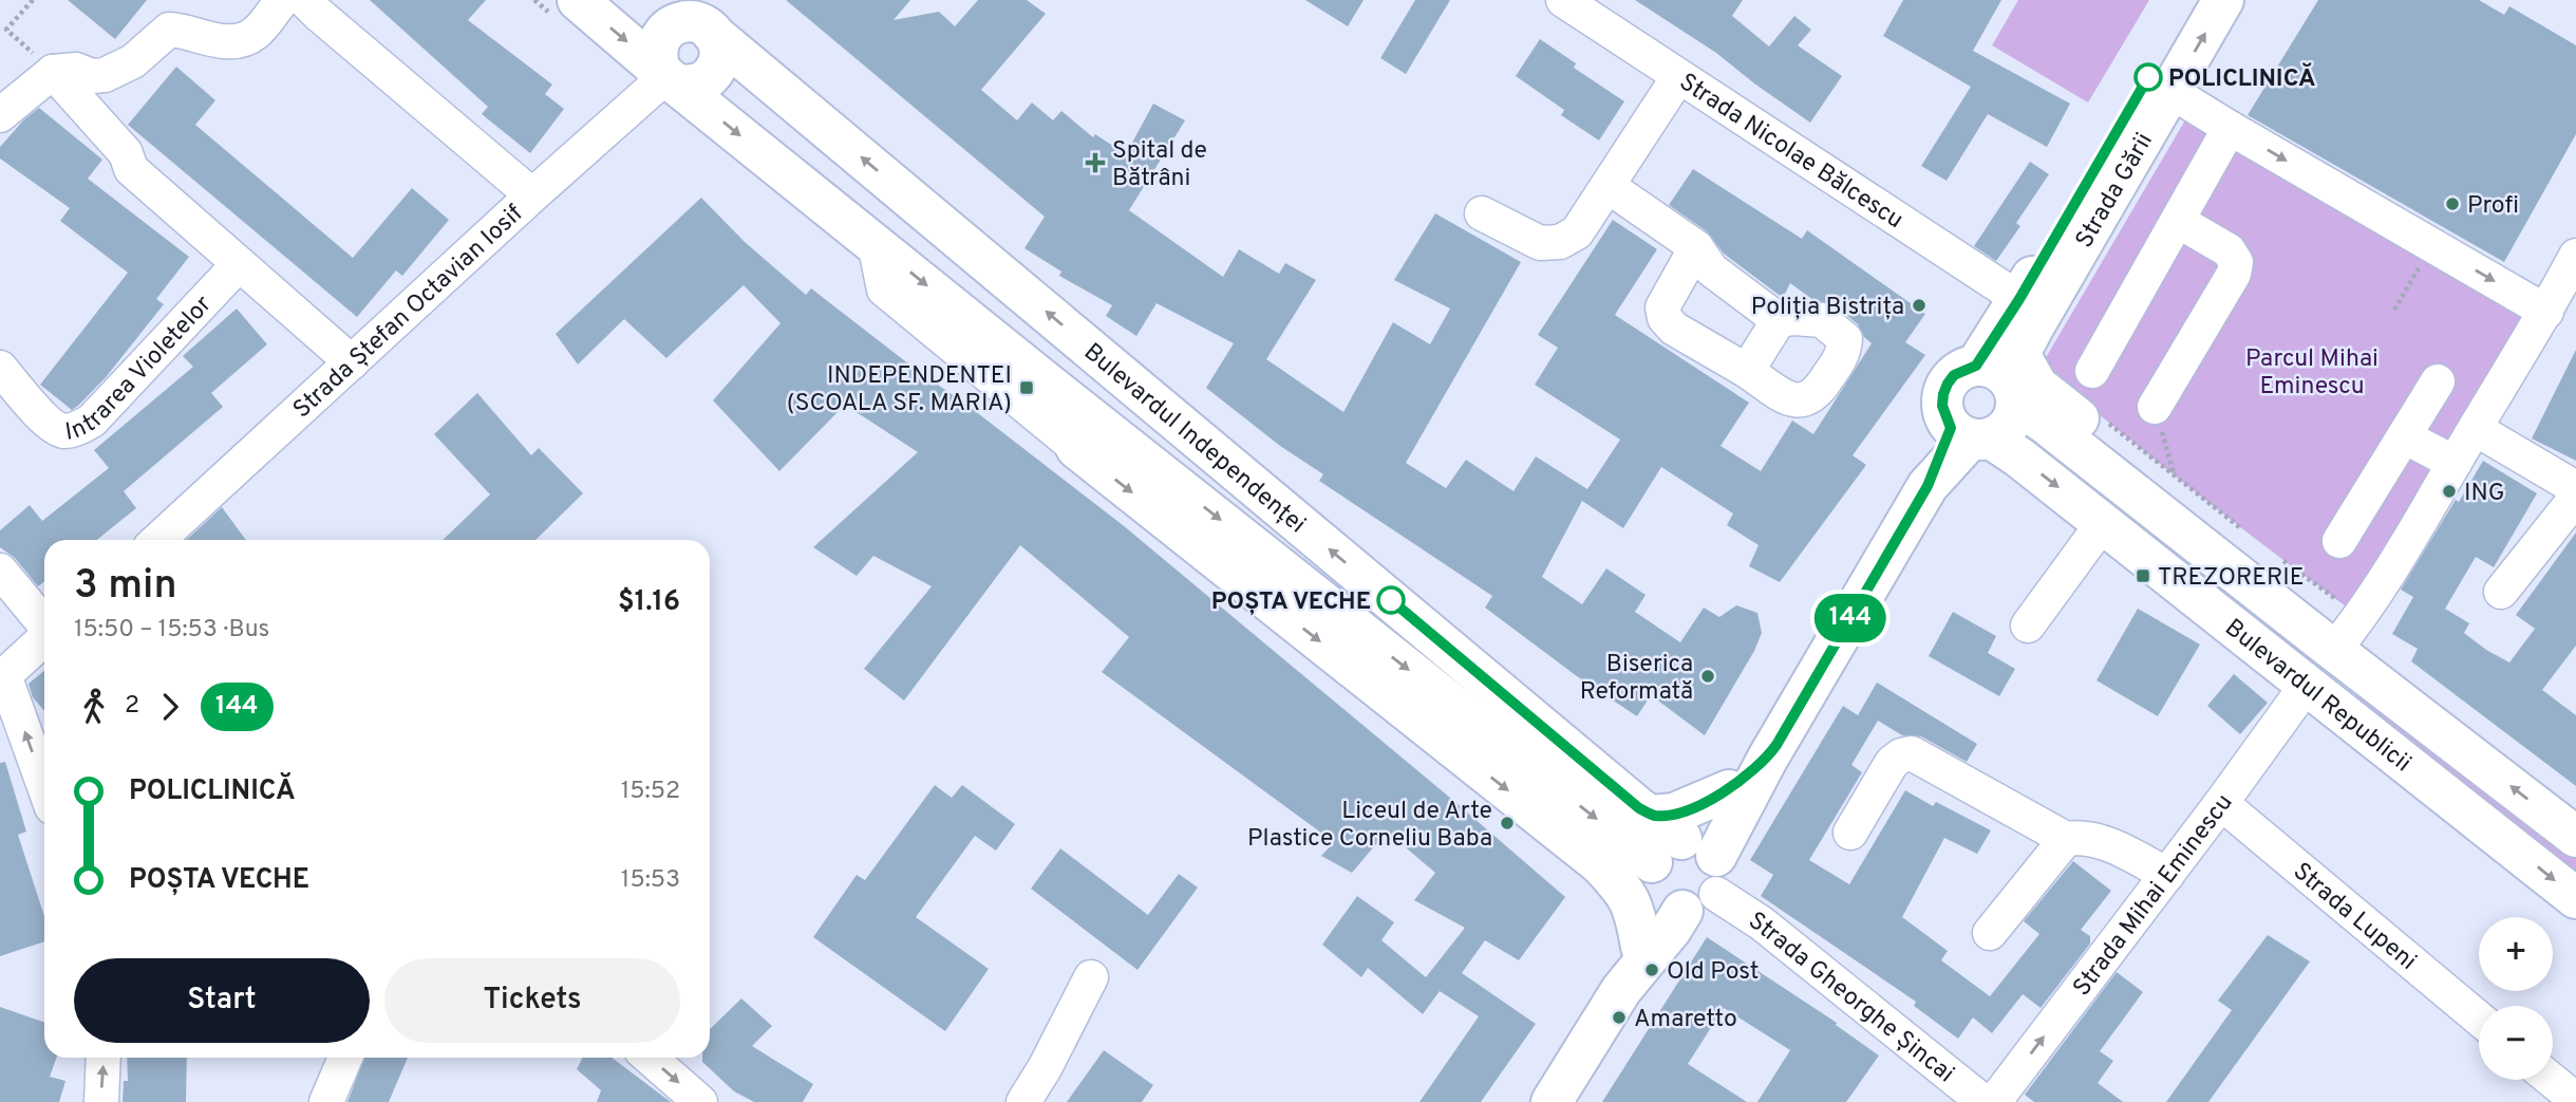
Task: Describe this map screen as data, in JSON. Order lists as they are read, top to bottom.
{
  "streets": {
    "main road": ["Strada Gării", "Bulevardul Independenței", "Bulevardul Republicii"],
    "street": [
      "Strada Nicolae Bălcescu",
      "Strada Ștefan Octavian Iosif",
      "Intrarea Violetelor",
      "Strada Mihai Eminescu",
      "Strada Lupeni",
      "Strada Gheorghe Șincai"
    ]
  },
  "crossings": [
    ["Strada Nicolae Bălcescu", "Strada Gării"],
    ["Strada Gării", "Bulevardul Republicii"],
    ["Strada Ștefan Octavian Iosif", "Bulevardul Independenței"],
    ["Bulevardul Independenței", "Strada Gheorghe Șincai"],
    ["Bulevardul Republicii", "Strada Mihai Eminescu"],
    ["Strada Mihai Eminescu", "Strada Lupeni"]
  ],
  "parks": ["Parcul Mihai Eminescu"],
  "places": {
    "other": [
      "POLICLINICĂ",
      "Profi",
      "Poliția Bistrița",
      "ING",
      "POȘTA VECHE",
      "Biserica Reformată",
      "Liceul de Arte Plastice Corneliu Baba",
      "Old Post",
      "Amaretto"
    ],
    "health": ["Spital de Bătrâni"],
    "transit": ["INDEPENDENTEI (SCOALA SF. MARIA)", "TREZORERIE"]
  },
  "lines": ["bus line 144"],
  "page": {
    "on_map": "144",
    "heading": ["3 min", "15:50 – 15:53 · Bus", "$1.16"],
    "legs": ["2", "144"],
    "list": [
      {
        "name": "POLICLINICĂ",
        "value": "15:52"
      },
      {
        "name": "POȘTA VECHE",
        "value": "15:53"
      }
    ],
    "map_buttons": ["+", "−"],
    "buttons": ["Start", "Tickets"]
  }
}
